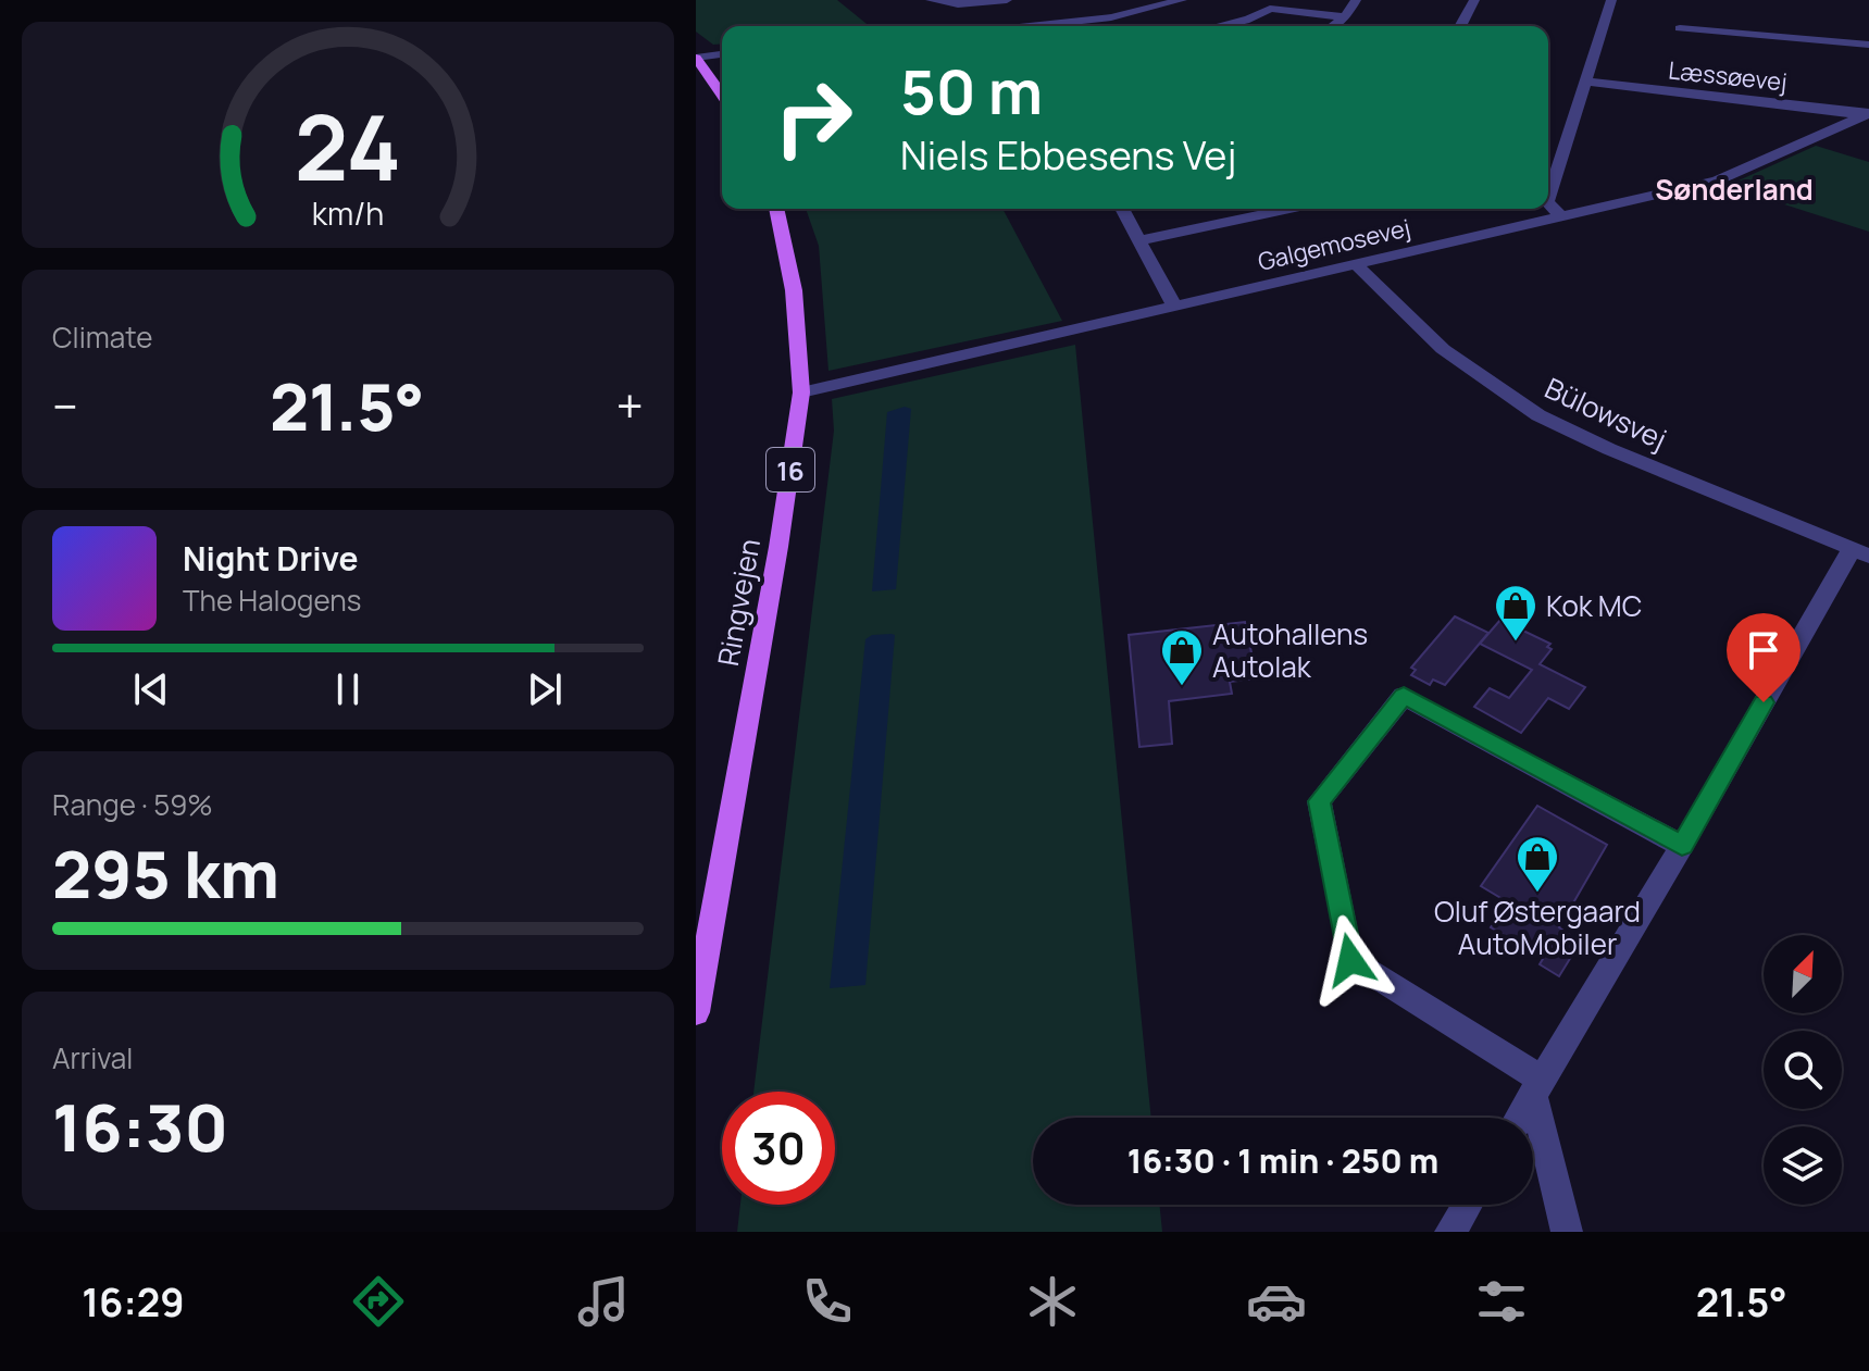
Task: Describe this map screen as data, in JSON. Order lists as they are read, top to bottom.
{
  "streets": {
    "main road": ["16", "Ringvejen"],
    "street": ["Læssøevej", "Galgemosevej", "Bülowsvej"]
  },
  "crossings": [
    ["Læssøevej", "Galgemosevej"],
    ["Galgemosevej", "Bülowsvej"],
    ["Galgemosevej", "Ringvejen"]
  ],
  "districts": ["Sønderland"],
  "places": {
    "shop": ["Kok MC", "Autohallens Autolak", "Oluf Østergaard AutoMobiler"]
  },
  "north": "top right",
  "page": {
    "turn": ["50 m", "Niels Ebbesens Vej"],
    "tile": [
      "Climate",
      ["Range · 59%", "295 km"],
      ["Arrival", "16:30"]
    ],
    "heat": ["−", "21.5°", "+"],
    "song": ["Night Drive", "The Halogens"],
    "limit": "30",
    "trip": "16:30 · 1 min · 250 m",
    "tabs": ["16:29", "21.5°"],
    "gauge": ["24", "km/h"]
  }
}
